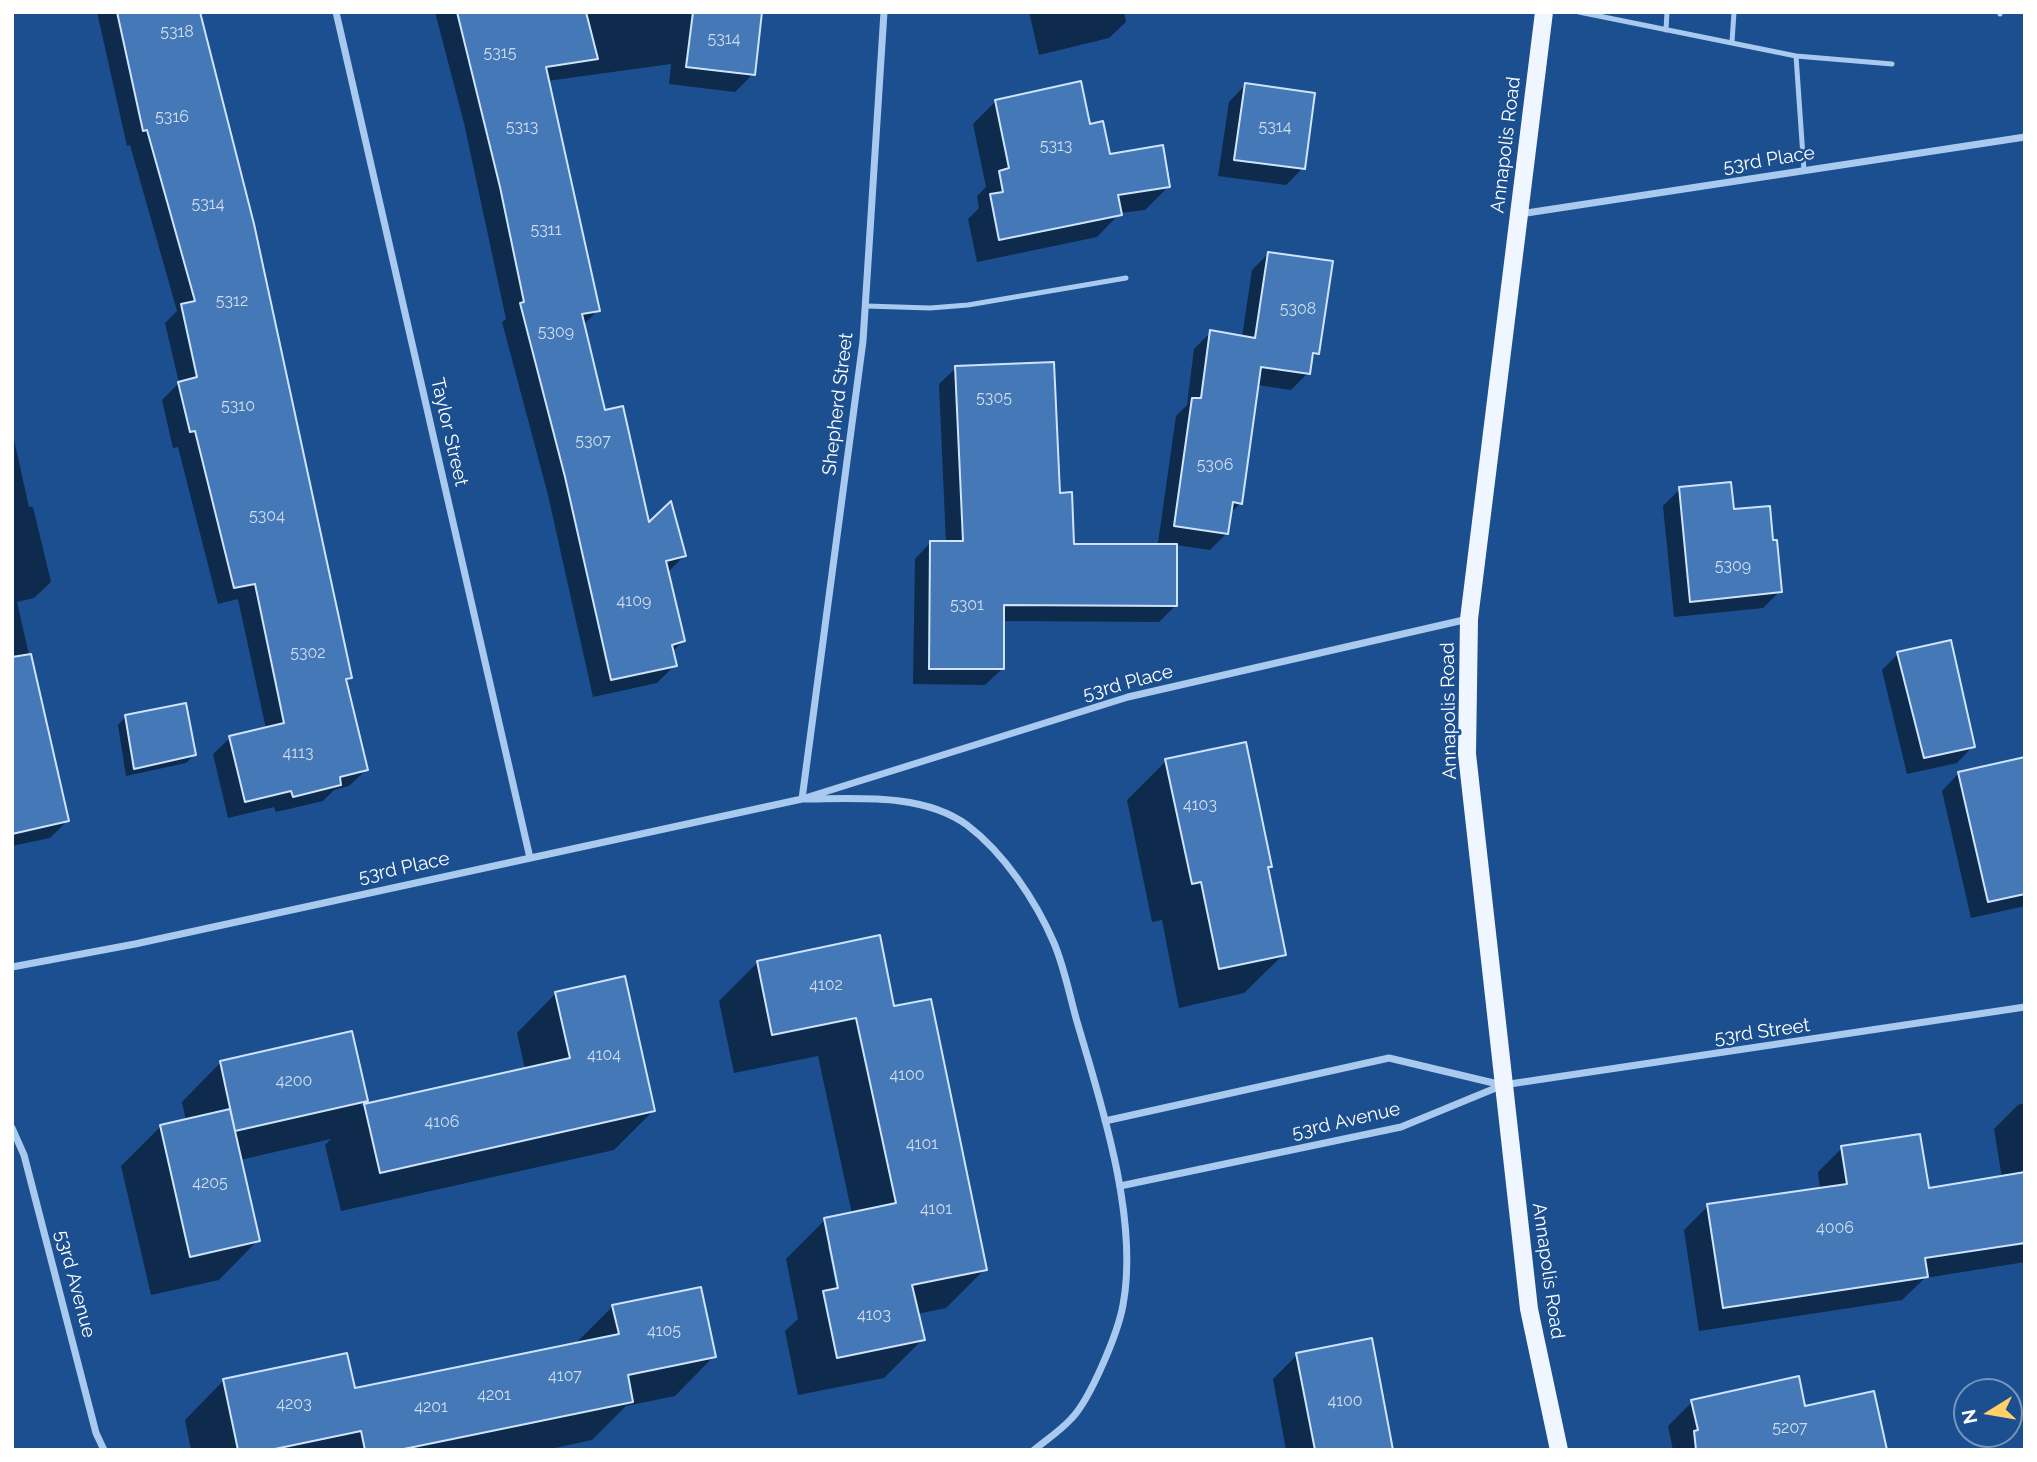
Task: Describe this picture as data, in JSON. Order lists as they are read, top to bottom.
{
  "streets": {
    "main road": ["Annapolis Road"],
    "street": [
      "53rd Place",
      "Shepherd Street",
      "Taylor Street",
      "53rd Street",
      "53rd Avenue"
    ]
  },
  "crossings": [
    ["Annapolis Road", "53rd Place"],
    ["Annapolis Road", "53rd Street"],
    ["Annapolis Road", "53rd Avenue"],
    ["53rd Place", "Shepherd Street"],
    ["53rd Place", "Taylor Street"],
    ["53rd Place", "53rd Avenue"],
    ["53rd Street", "53rd Avenue"]
  ],
  "house_numbers": [
    "5318",
    "5314",
    "5315",
    "5316",
    "5313",
    "5314",
    "5313",
    "5314",
    "5311",
    "5312",
    "5308",
    "5309",
    "5305",
    "5310",
    "5307",
    "5306",
    "5304",
    "5309",
    "4109",
    "5301",
    "5302",
    "4113",
    "4103",
    "4102",
    "4104",
    "4100",
    "4200",
    "4106",
    "4101",
    "4205",
    "4101",
    "4006",
    "4103",
    "4105",
    "4107",
    "4201",
    "4100",
    "4203",
    "4201",
    "5207"
  ],
  "north": "left"
}
